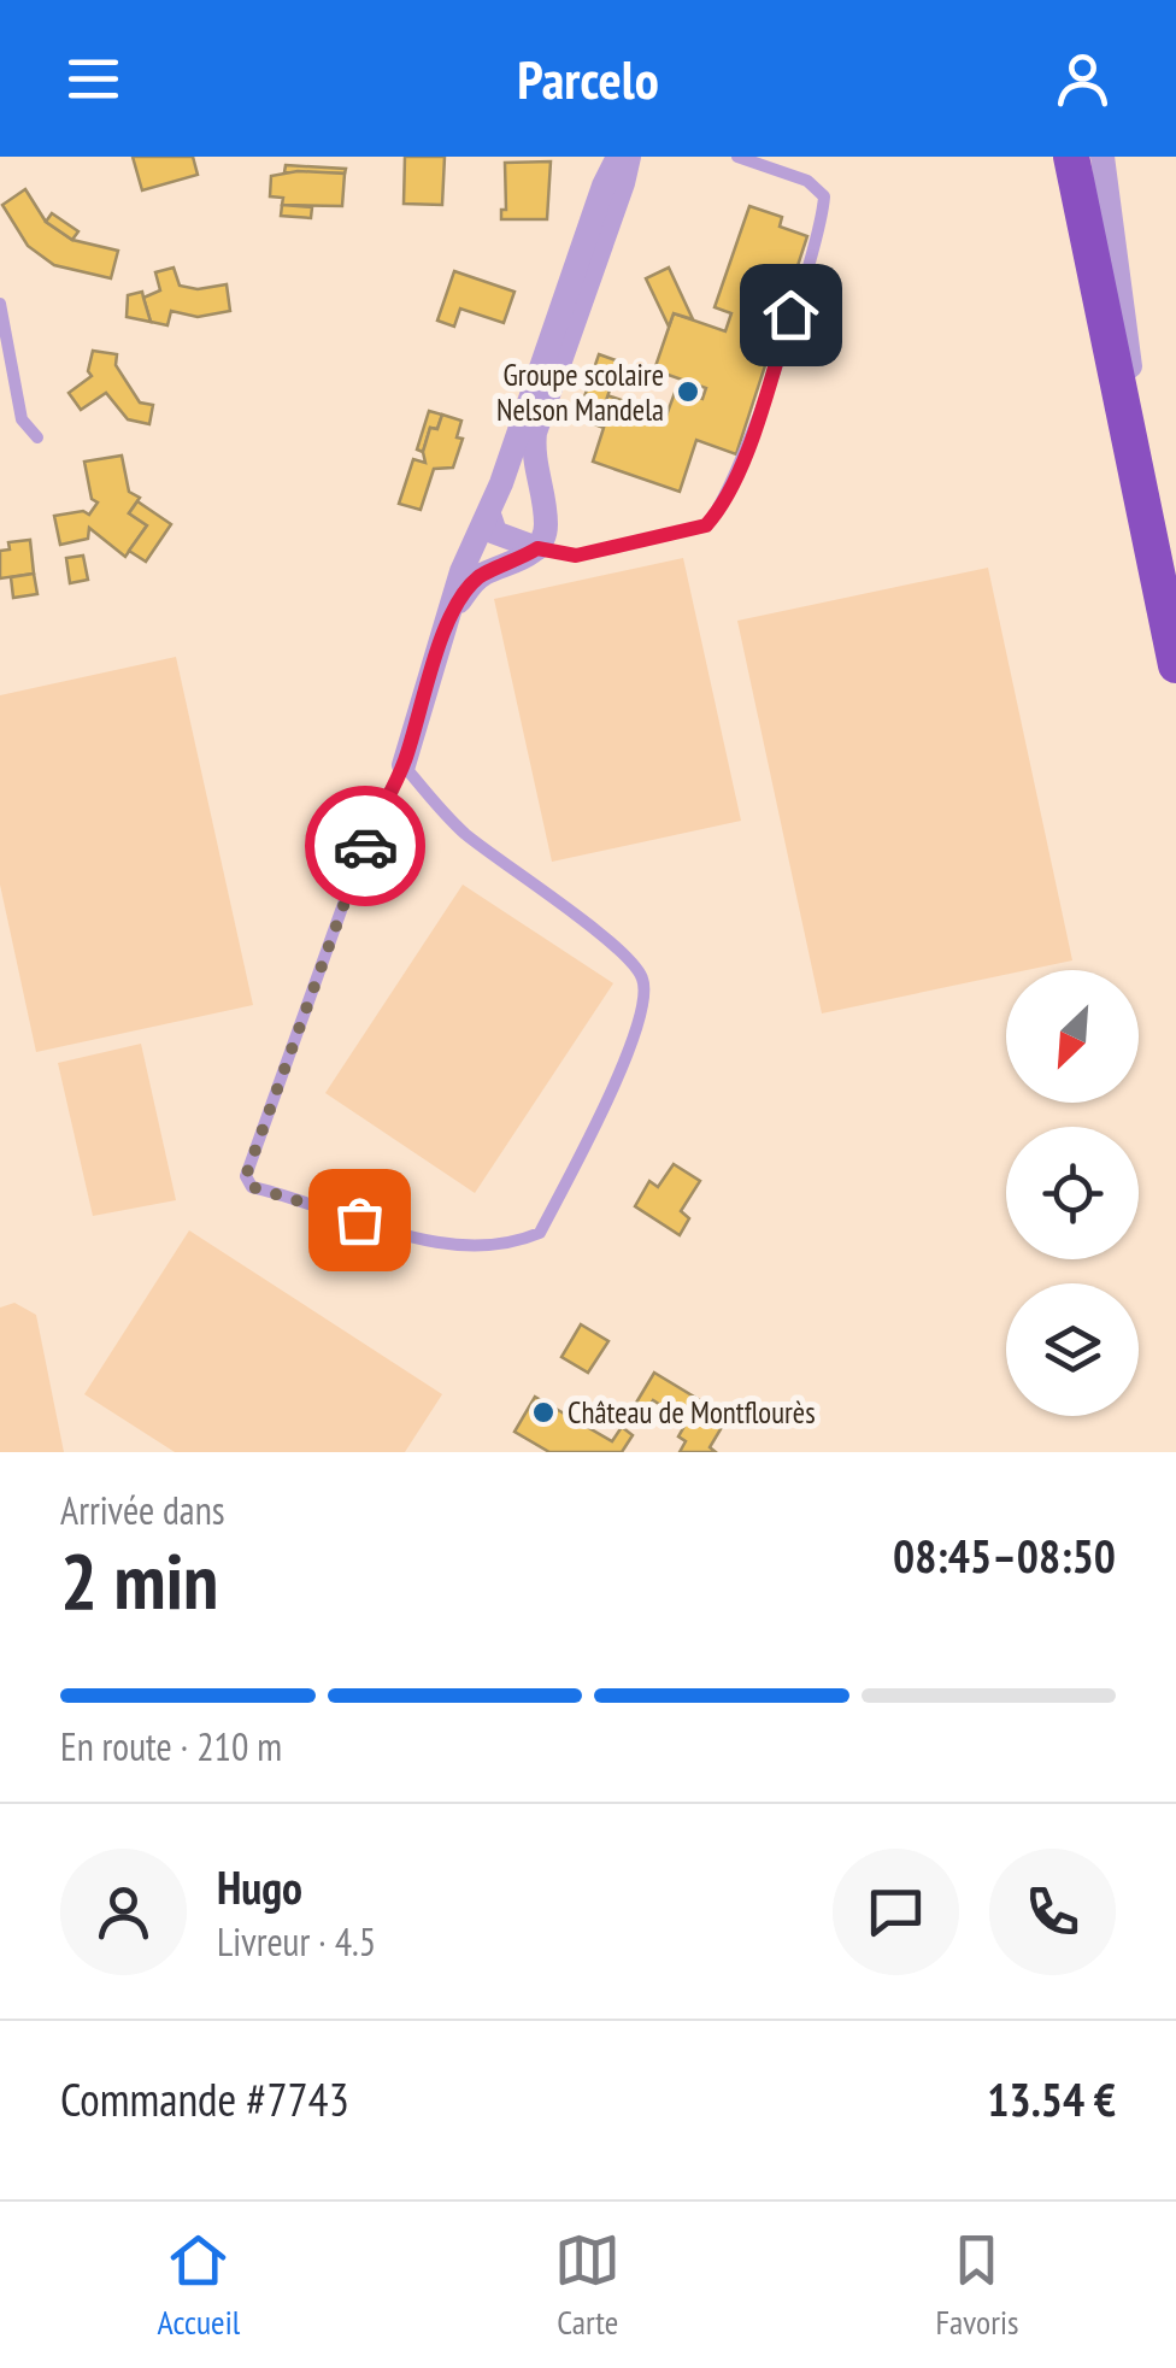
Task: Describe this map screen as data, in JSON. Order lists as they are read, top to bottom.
{
  "places": ["Groupe scolaire Nelson Mandela", "Château de Montflourès"],
  "north": "bottom left",
  "page": {
    "header": "Parcelo",
    "heading": ["2 min", "Arrivée dans", "08:45–08:50"],
    "panel": [
      "Hugo",
      "Livreur · 4.5",
      "Commande #7743",
      "13.54 €"
    ],
    "bar": "En route · 210 m",
    "tabs": ["Accueil", "Carte", "Favoris"]
  }
}
